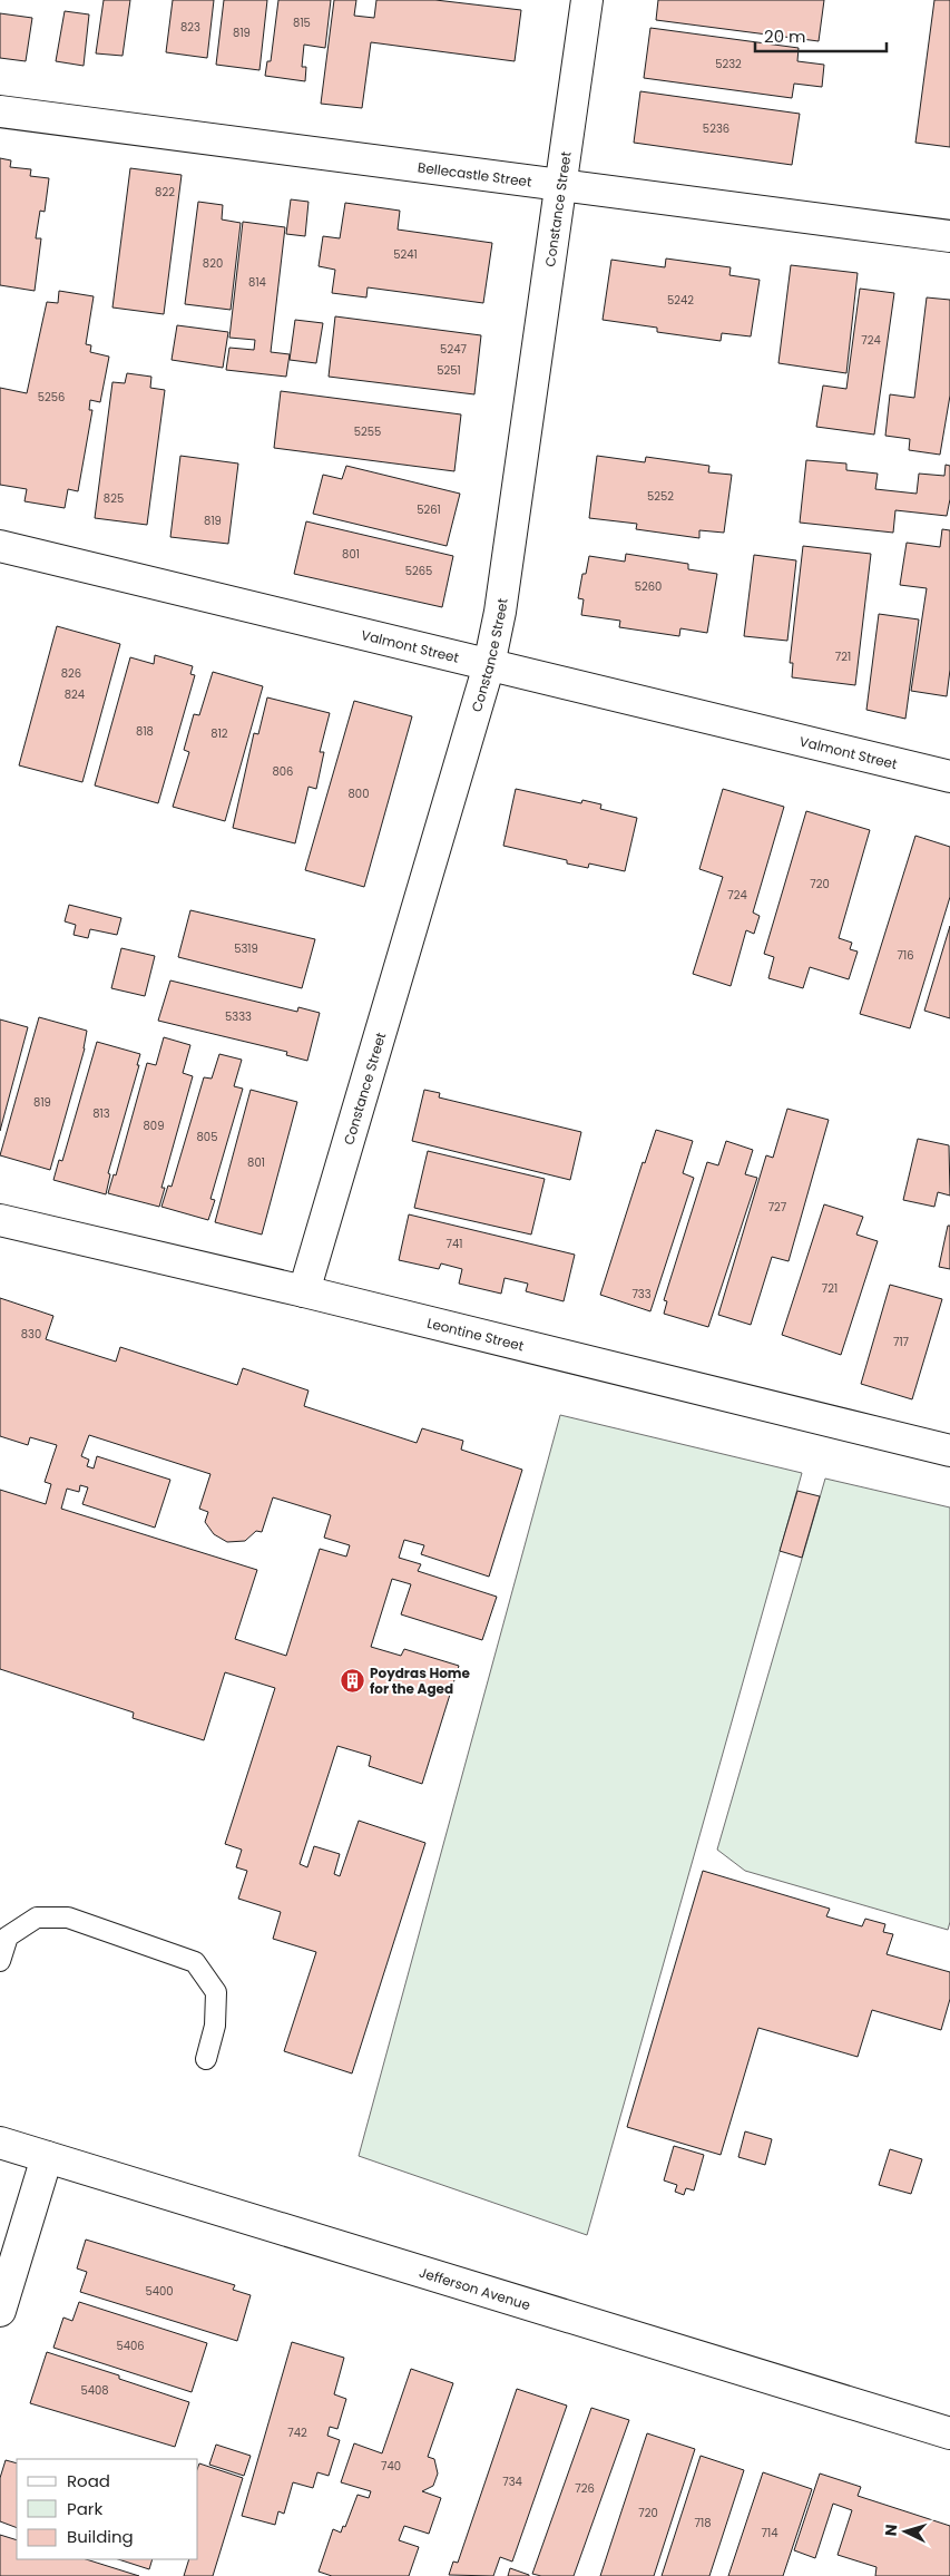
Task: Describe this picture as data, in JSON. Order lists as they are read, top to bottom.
{
  "streets": {
    "street": [
      "Bellecastle Street",
      "Constance Street",
      "Valmont Street",
      "Leontine Street",
      "Jefferson Avenue"
    ]
  },
  "crossings": [
    ["Bellecastle Street", "Constance Street"],
    ["Constance Street", "Valmont Street"],
    ["Constance Street", "Leontine Street"]
  ],
  "places": {
    "building": ["Poydras Home for the Aged"]
  },
  "house_numbers": [
    "815",
    "823",
    "819",
    "5232",
    "5236",
    "822",
    "5241",
    "820",
    "814",
    "5242",
    "724",
    "5247",
    "5251",
    "5256",
    "5255",
    "5252",
    "825",
    "5261",
    "819",
    "801",
    "5265",
    "5260",
    "721",
    "826",
    "824",
    "818",
    "812",
    "806",
    "800",
    "720",
    "724",
    "5319",
    "716",
    "5333",
    "819",
    "813",
    "809",
    "805",
    "801",
    "727",
    "741",
    "721",
    "733",
    "830",
    "717",
    "5400",
    "5406",
    "5408",
    "742",
    "740",
    "734",
    "726",
    "720",
    "718",
    "714"
  ],
  "legend": ["Road", "Park", "Building"],
  "scale_bar": "20 m",
  "north": "left"
}
